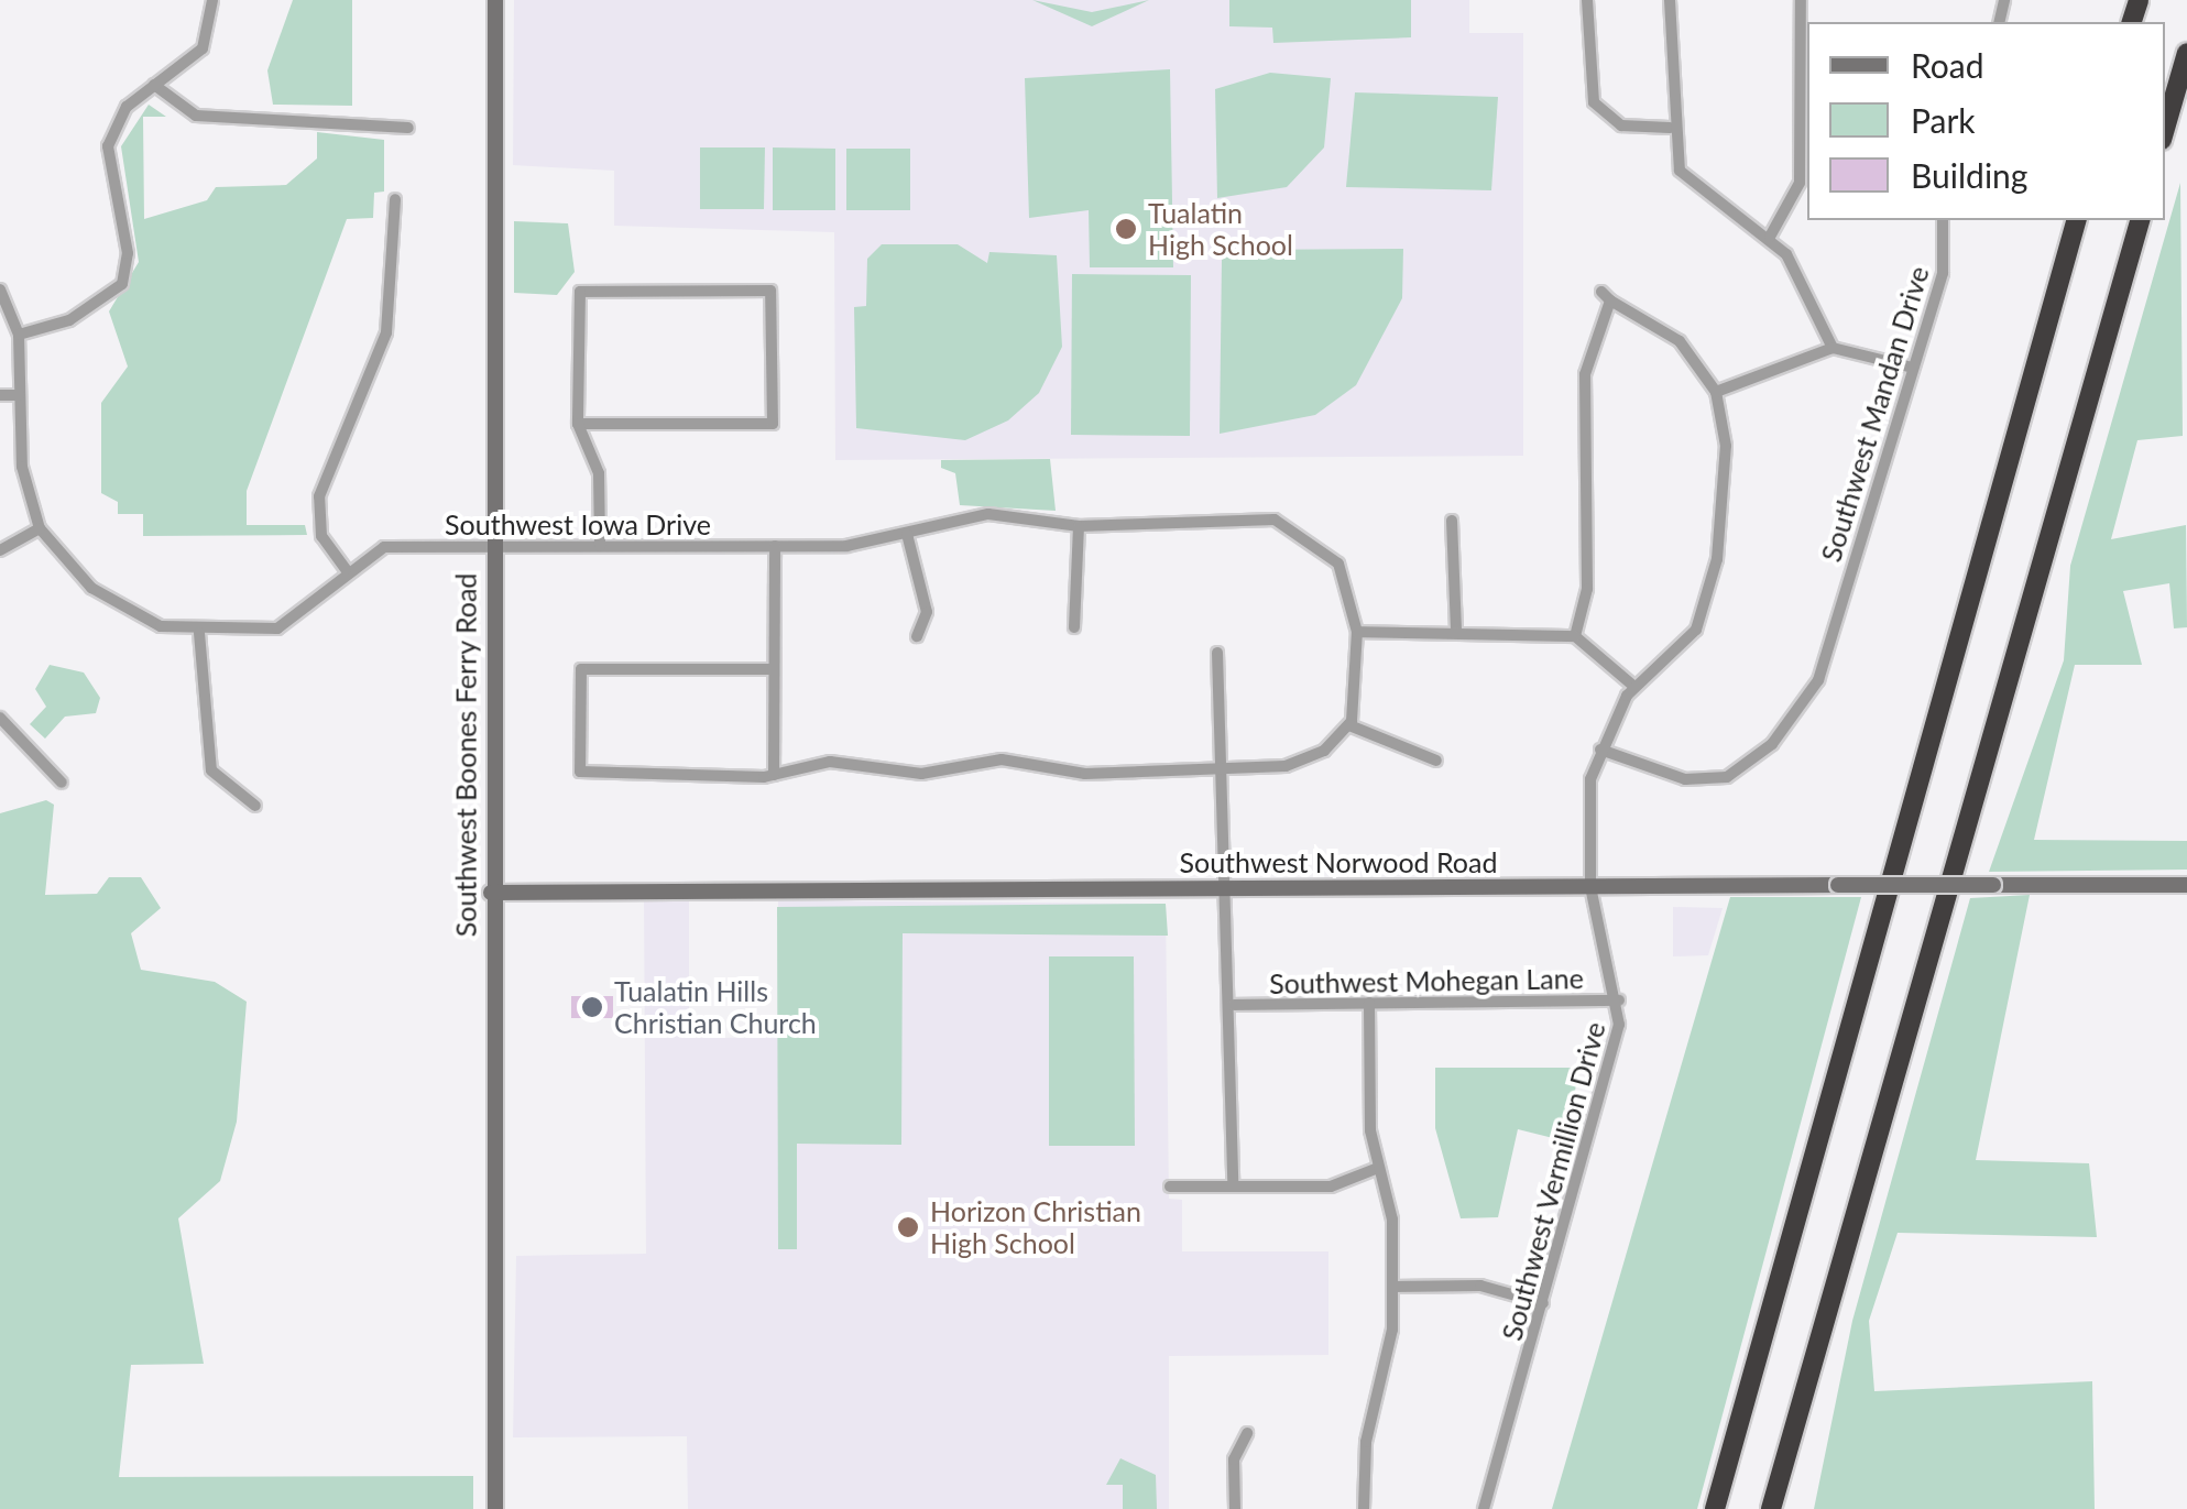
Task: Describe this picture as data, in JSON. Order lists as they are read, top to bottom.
{
  "streets": {
    "street": [
      "Southwest Mandan Drive",
      "Southwest Iowa Drive",
      "Southwest Boones Ferry Road",
      "Southwest Norwood Road",
      "Southwest Mohegan Lane",
      "Southwest Vermillion Drive"
    ]
  },
  "crossings": [
    ["Southwest Mandan Drive", "Southwest Vermillion Drive"],
    ["Southwest Iowa Drive", "Southwest Boones Ferry Road"],
    ["Southwest Boones Ferry Road", "Southwest Norwood Road"],
    ["Southwest Norwood Road", "Southwest Vermillion Drive"],
    ["Southwest Mohegan Lane", "Southwest Vermillion Drive"]
  ],
  "places": ["Tualatin High School", "Tualatin Hills Christian Church", "Horizon Christian High School"],
  "legend": ["Road", "Park", "Building"]
}
